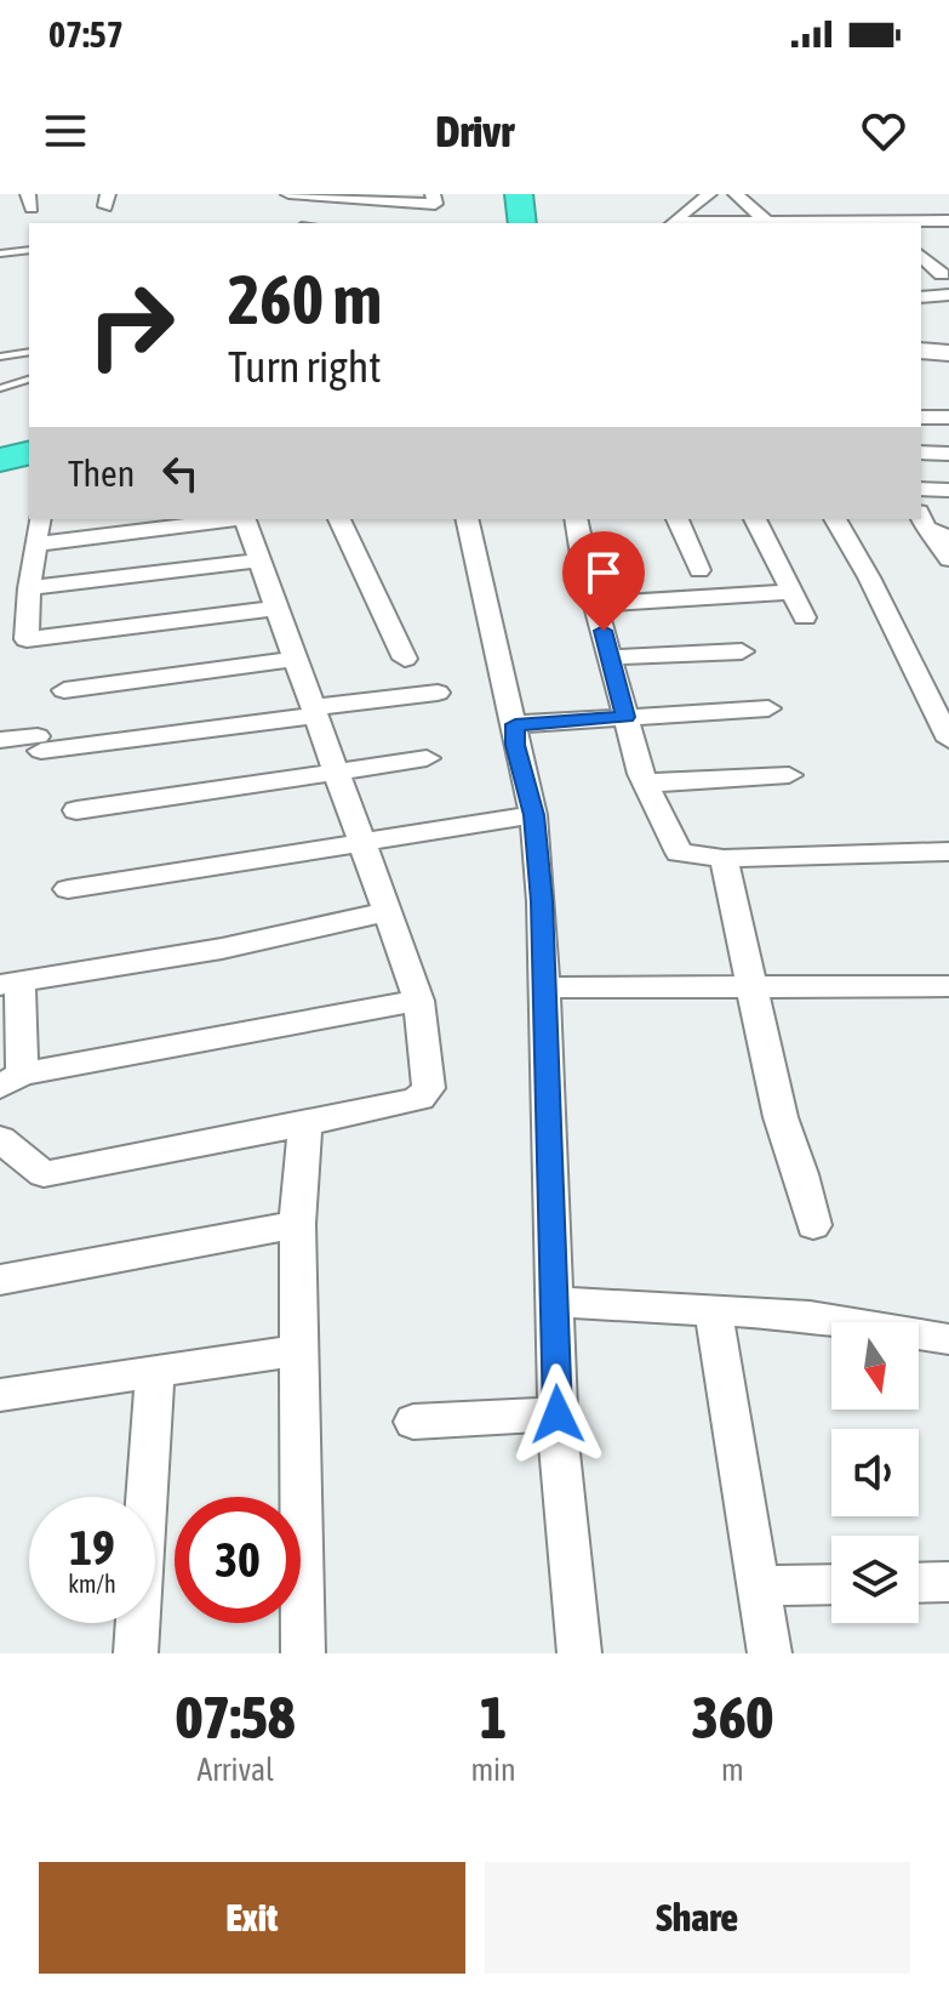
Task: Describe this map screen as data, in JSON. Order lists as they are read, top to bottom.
{
  "north": "bottom",
  "page": {
    "status": "07:57",
    "header": "Drivr",
    "turn": ["260 m", "Turn right"],
    "then": "Then",
    "speed": "19 km/h",
    "limit": "30",
    "eta": [
      "07:58",
      "Arrival",
      "1",
      "min",
      "360",
      "m"
    ],
    "buttons": ["Exit", "Share"]
  }
}
